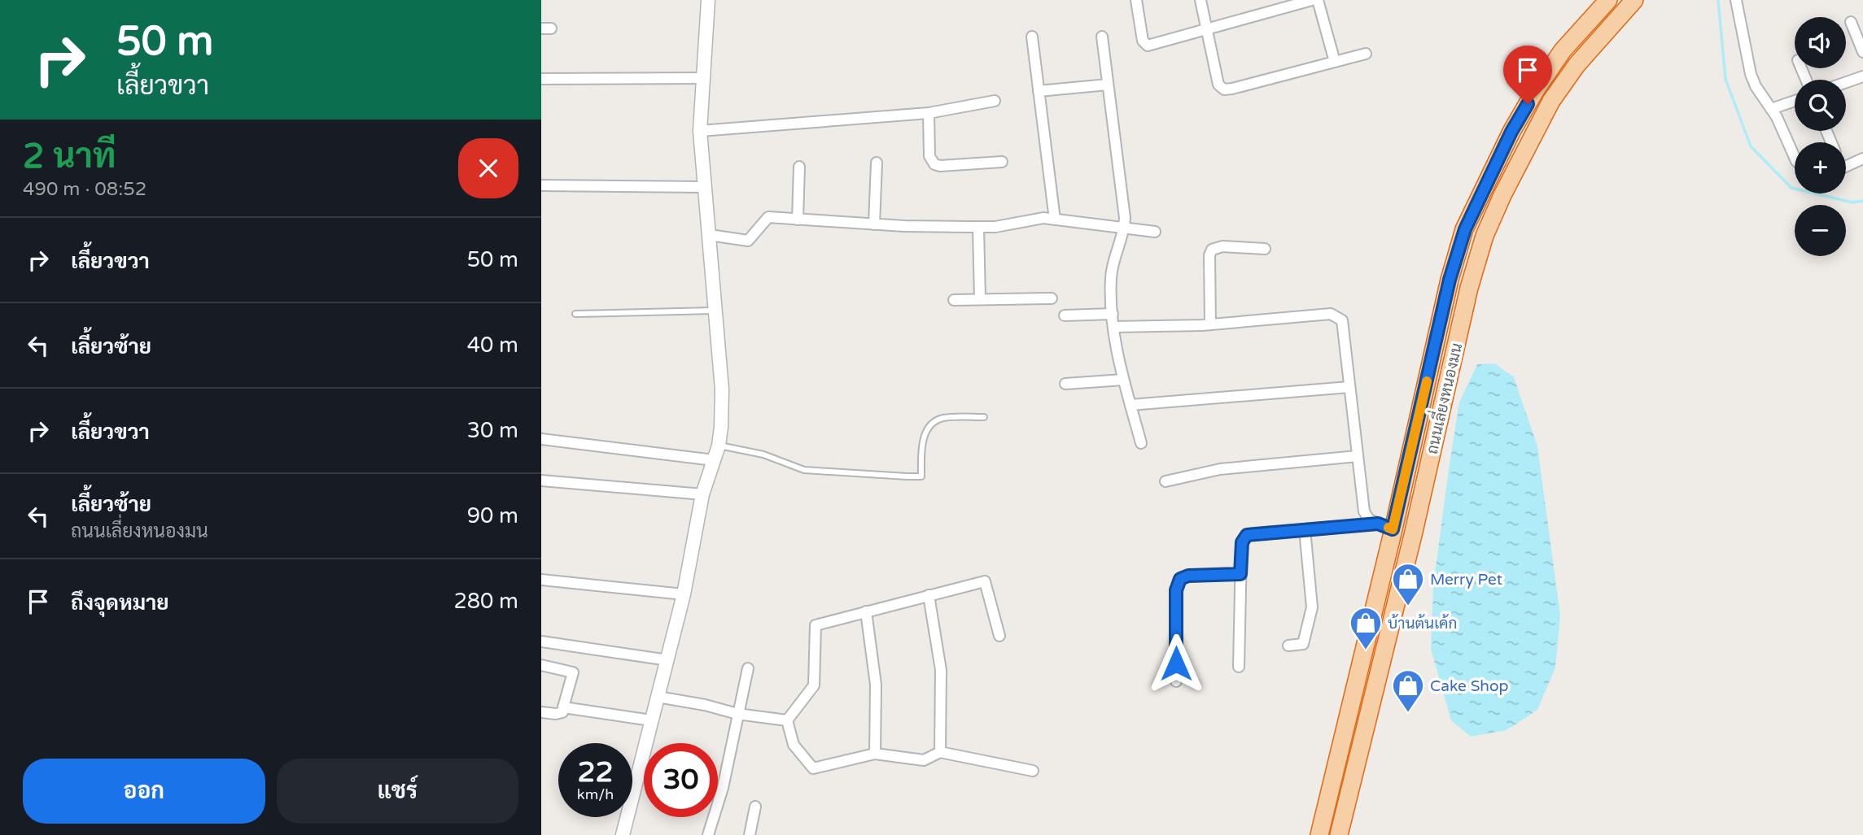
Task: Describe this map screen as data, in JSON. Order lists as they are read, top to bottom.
{
  "streets": {
    "highway": ["ถนนเลี่ยงหนองมน"]
  },
  "places": {
    "shop": ["Merry Pet", "บ้านต้นเค้ก", "Cake Shop"]
  },
  "page": {
    "turn": ["50 m", "เลี้ยวขวา"],
    "map_buttons": ["+", "−"],
    "heading": ["2 นาที", "490 m · 08:52"],
    "list": [
      {
        "name": "เลี้ยวขวา",
        "value": "50 m"
      },
      {
        "name": "เลี้ยวซ้าย",
        "value": "40 m"
      },
      {
        "name": "เลี้ยวขวา",
        "value": "30 m"
      },
      {
        "name": "เลี้ยวซ้าย",
        "note": "ถนนเลี่ยงหนองมน",
        "value": "90 m"
      },
      {
        "name": "ถึงจุดหมาย",
        "value": "280 m"
      }
    ],
    "speed": "22 km/h",
    "limit": "30",
    "buttons": ["ออก", "แชร์"]
  }
}
